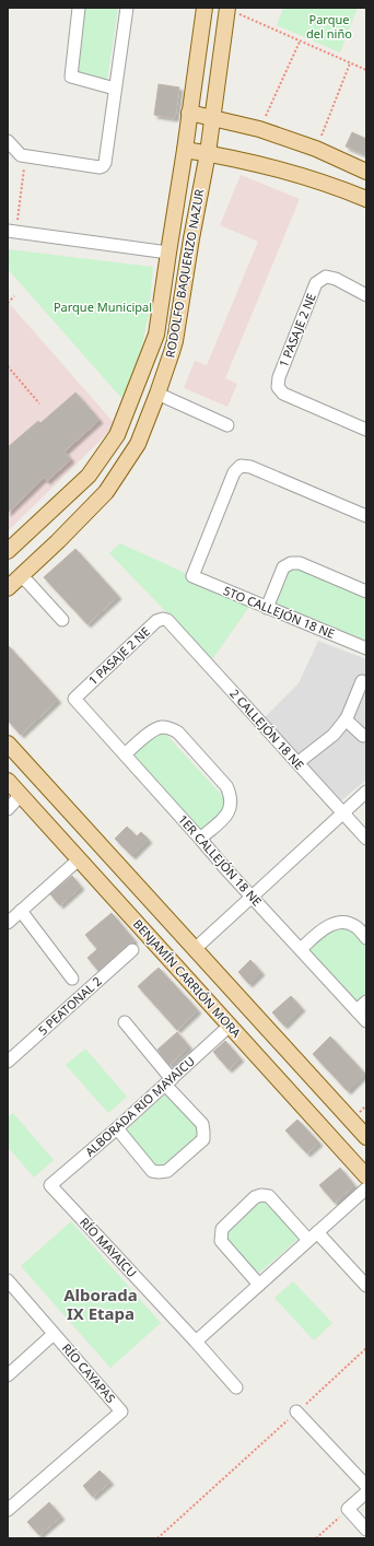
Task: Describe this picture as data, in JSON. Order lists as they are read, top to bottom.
{
  "streets": {
    "main road": ["RODOLFO BAQUERIZO NAZUR", "BENJAMÍN CARRIÓN MORA"],
    "street": [
      "1 PASAJE 2 NE",
      "5TO CALLEJÓN 18 NE",
      "2 CALLEJÓN 18 NE",
      "1ER CALLEJÓN 18 NE",
      "5 PEATONAL 2",
      "ALBORADA RIO MAYAICU",
      "RÍO MAYAICU",
      "RÍO CAYAPAS"
    ]
  },
  "crossings": [
    ["1 PASAJE 2 NE", "2 CALLEJÓN 18 NE"],
    ["1 PASAJE 2 NE", "1ER CALLEJÓN 18 NE"],
    ["BENJAMÍN CARRIÓN MORA", "ALBORADA RIO MAYAICU"],
    ["ALBORADA RIO MAYAICU", "RÍO MAYAICU"]
  ],
  "districts": ["Alborada IX Etapa"],
  "parks": ["Parque del niño", "Parque Municipal"]
}
